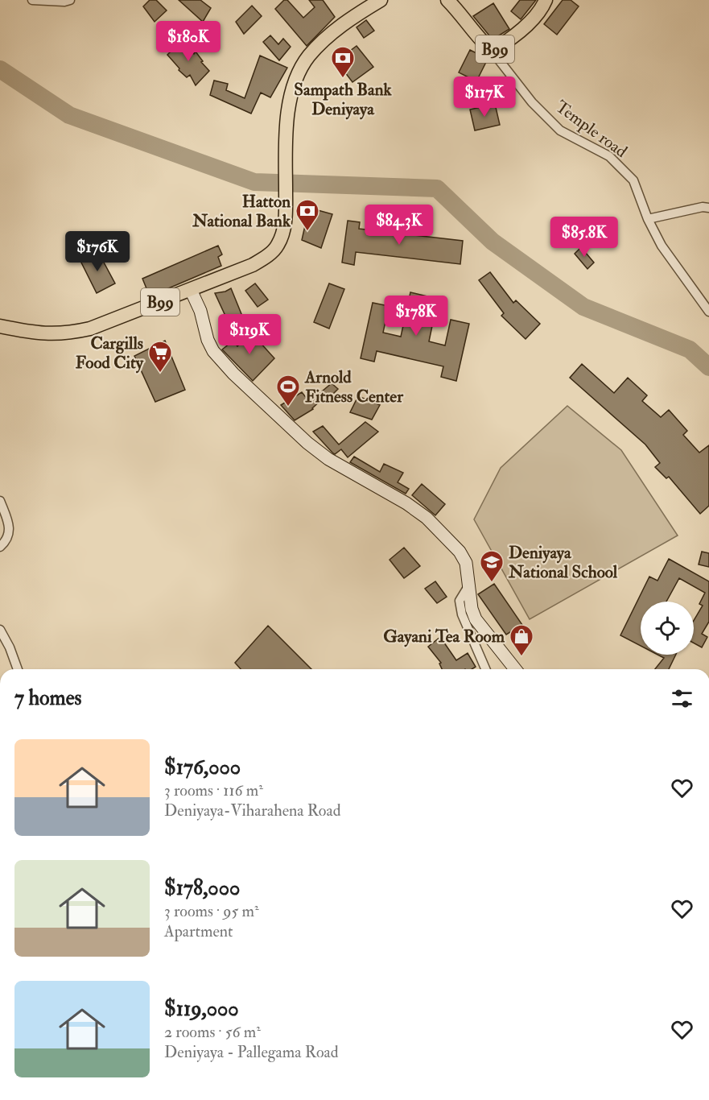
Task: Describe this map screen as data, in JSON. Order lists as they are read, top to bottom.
{
  "streets": {
    "main road": ["B99"],
    "street": ["Temple road"]
  },
  "crossings": [
    ["B99", "Temple road"]
  ],
  "places": {
    "bank": ["Sampath Bank Deniyaya", "Hatton National Bank"],
    "supermarket": ["Cargills Food City"],
    "sports": ["Arnold Fitness Center"],
    "school or university": ["Deniyaya National School"],
    "shop": ["Gayani Tea Room"]
  },
  "page": {
    "price": [
      "$180K",
      "$117K",
      "$84.3K",
      "$85.8K",
      "$176K",
      "$178K",
      "$119K"
    ],
    "heading": "7 homes",
    "list": [
      {
        "name": "$176,000",
        "note": "3 rooms · 116 m² · Deniyaya-Viharahena Road"
      },
      {
        "name": "$178,000",
        "note": "3 rooms · 95 m² · Apartment"
      },
      {
        "name": "$119,000",
        "note": "2 rooms · 56 m² · Deniyaya - Pallegama Road"
      }
    ]
  }
}
